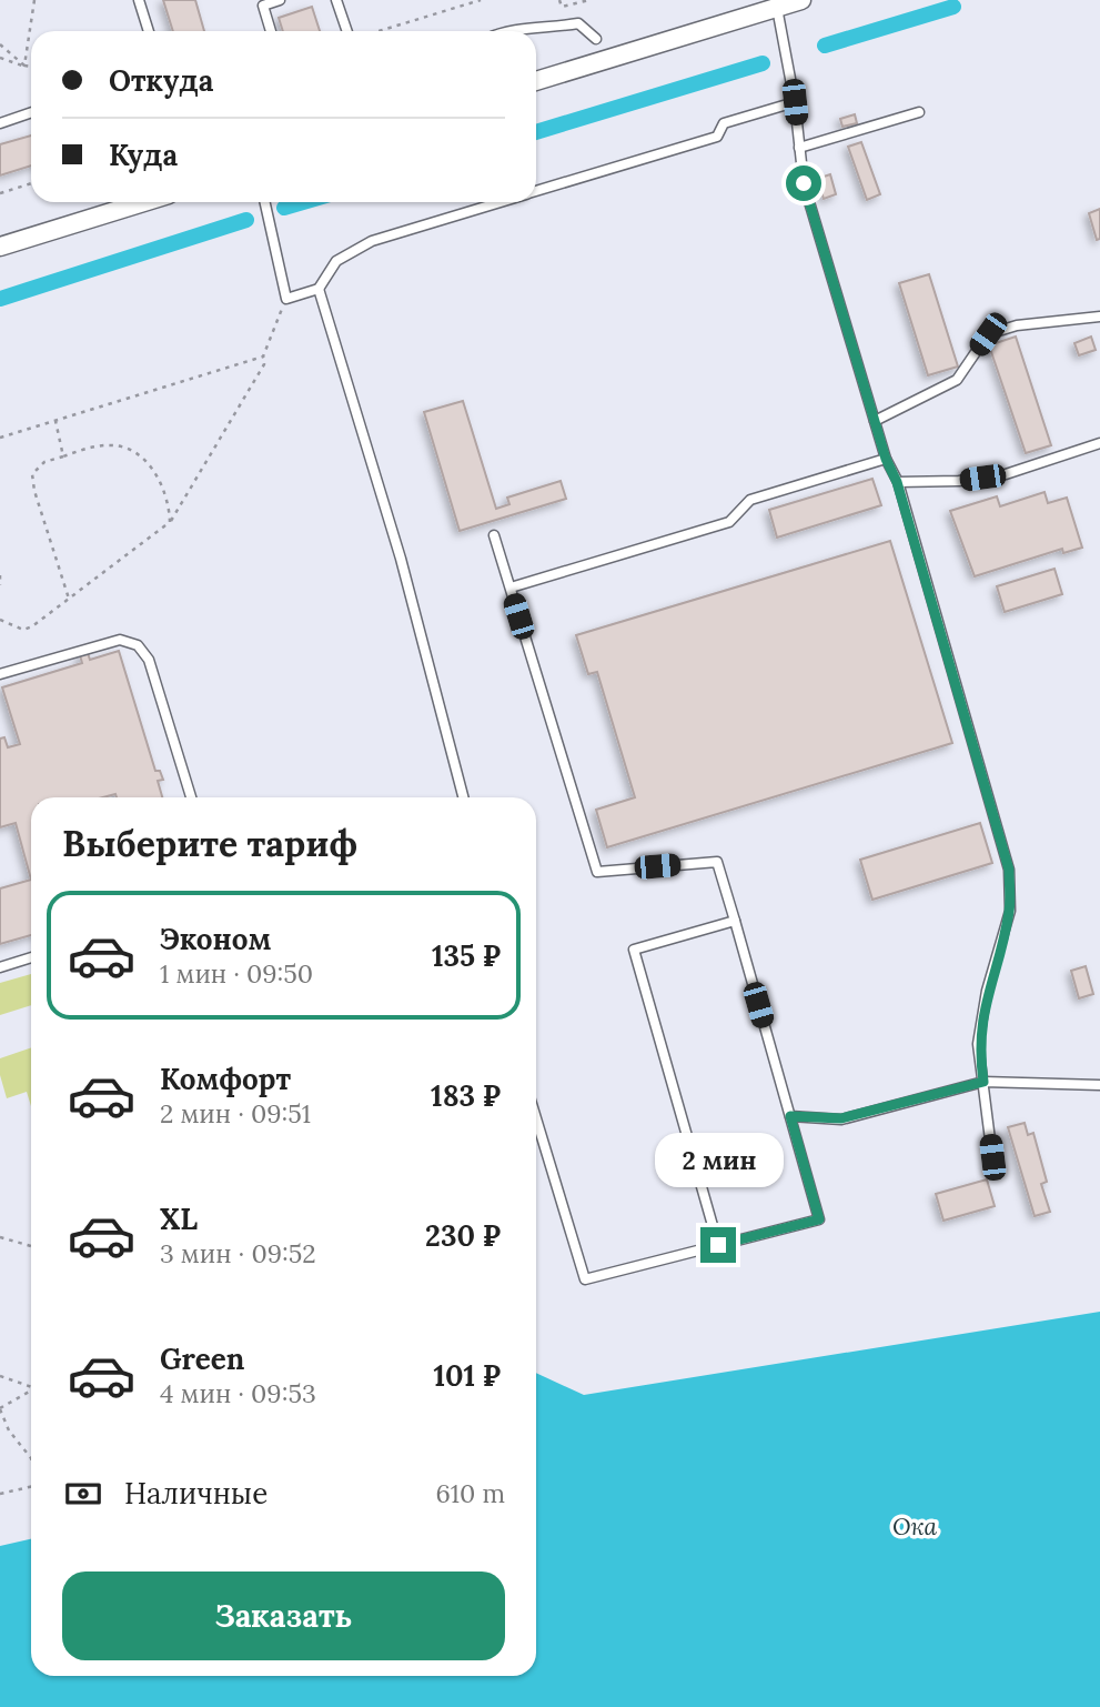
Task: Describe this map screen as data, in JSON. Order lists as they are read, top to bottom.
{
  "water": ["Ока"],
  "page": {
    "banner": ["Откуда", "Куда"],
    "heading": "Выберите тариф",
    "list": [
      {
        "name": "Эконом",
        "note": "1 мин · 09:50",
        "value": "135 ₽"
      },
      {
        "name": "Комфорт",
        "note": "2 мин · 09:51",
        "value": "183 ₽"
      },
      {
        "name": "XL",
        "note": "3 мин · 09:52",
        "value": "230 ₽"
      },
      {
        "name": "Green",
        "note": "4 мин · 09:53",
        "value": "101 ₽"
      }
    ],
    "bubble": "2 мин",
    "pay": ["Наличные", "610 m"],
    "buttons": "Заказать"
  }
}
